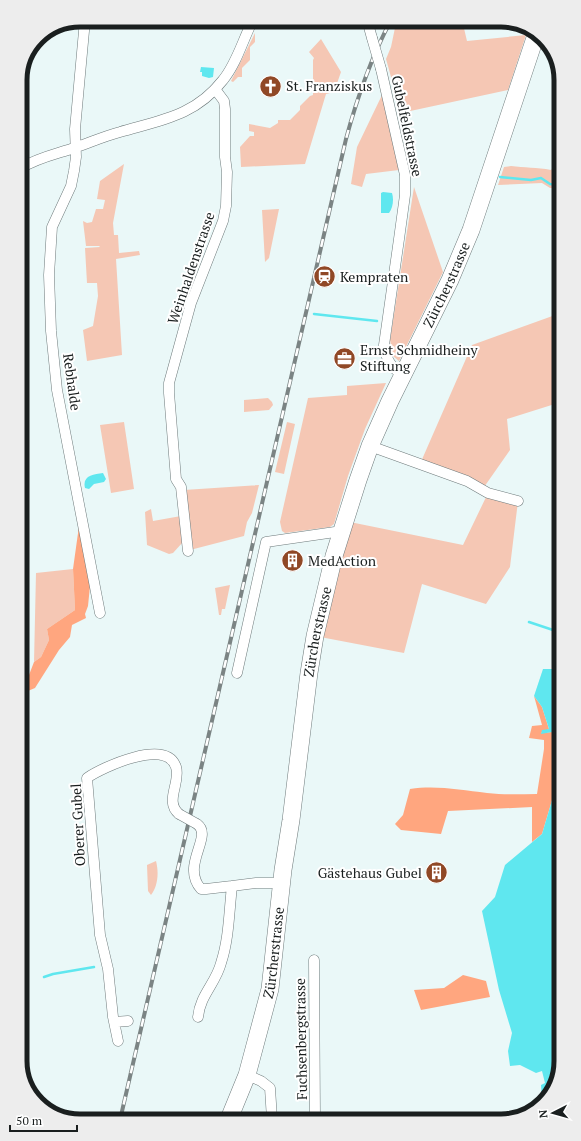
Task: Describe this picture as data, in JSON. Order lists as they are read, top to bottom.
{
  "streets": {
    "main road": ["Zürcherstrasse"],
    "street": [
      "Gubelfeldstrasse",
      "Weinhaldenstrasse",
      "Rebhalde",
      "Oberer Gubel",
      "Fuchsenbergstrasse"
    ]
  },
  "crossings": [
    ["Gubelfeldstrasse", "Zürcherstrasse"],
    ["Zürcherstrasse", "Oberer Gubel"]
  ],
  "places": {
    "church": ["St. Franziskus"],
    "station": ["Kempraten"],
    "office": ["Ernst Schmidheiny Stiftung"],
    "building": ["MedAction", "Gästehaus Gubel"]
  },
  "scale_bar": "50 m",
  "north": "left"
}
